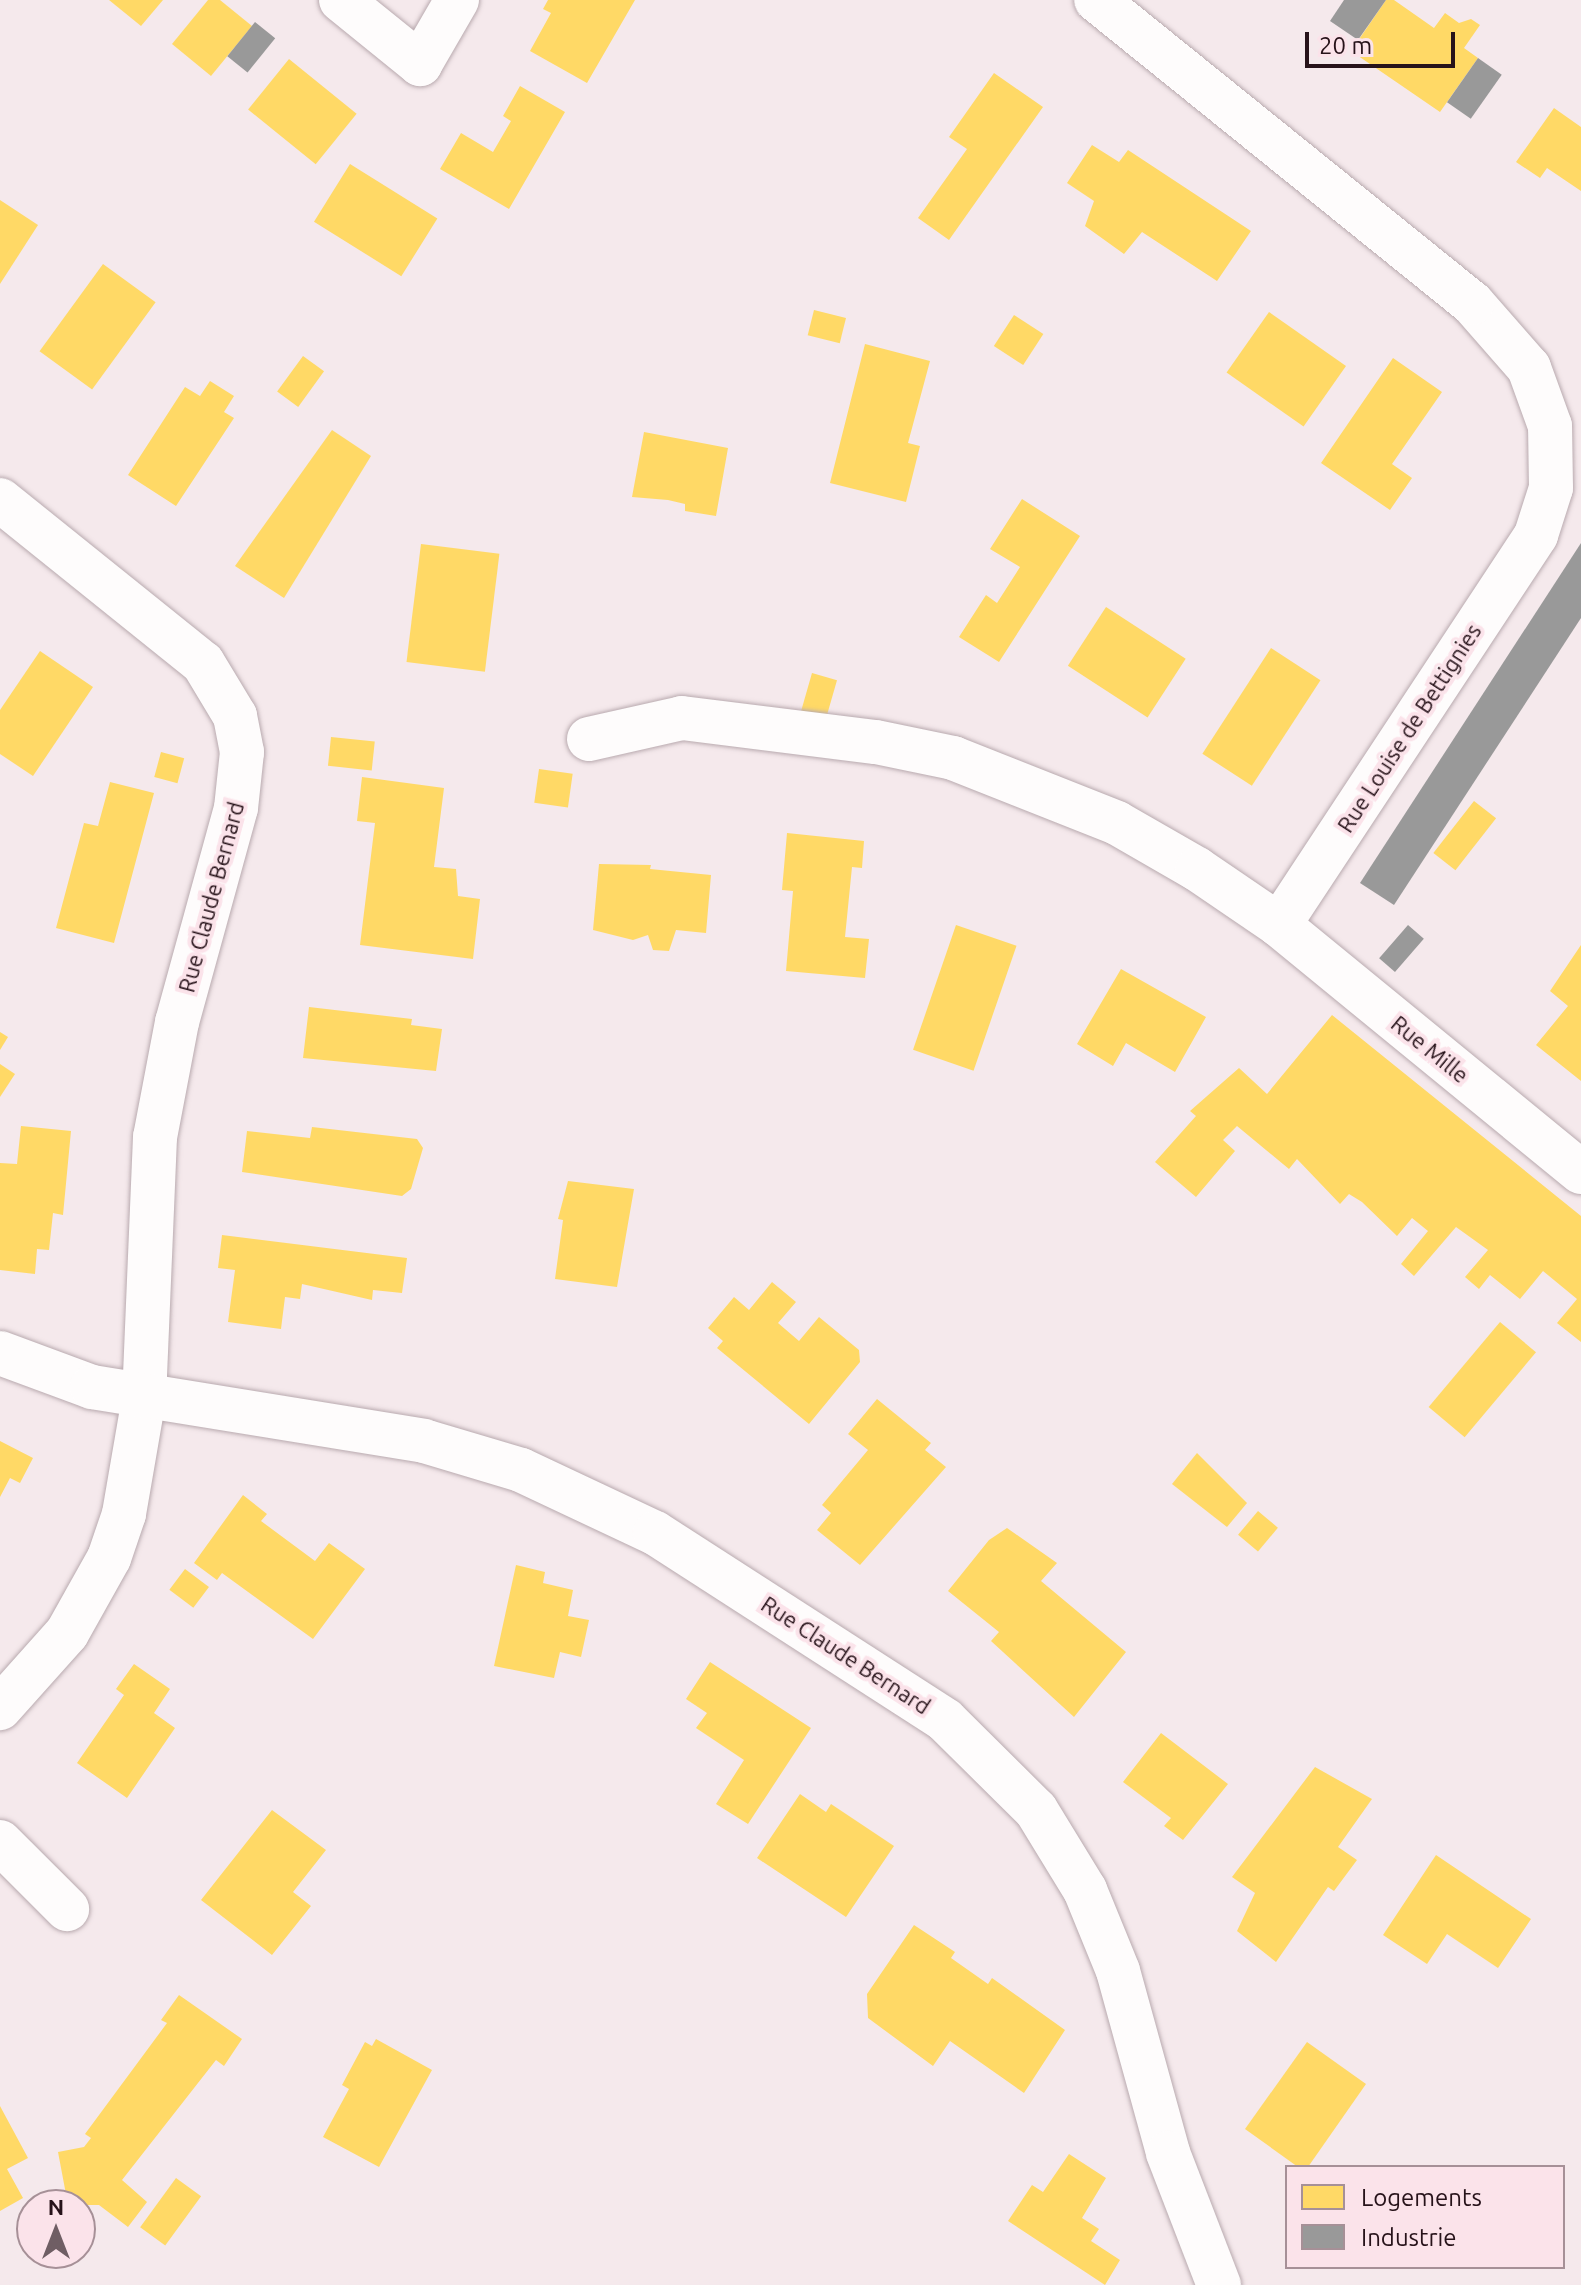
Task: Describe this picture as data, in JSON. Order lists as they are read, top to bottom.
{
  "streets": {
    "street": ["Rue Louise de Bettignies", "Rue Claude Bernard", "Rue Mille"]
  },
  "crossings": [
    ["Rue Louise de Bettignies", "Rue Mille"]
  ],
  "legend": ["Logements", "Industrie"],
  "scale_bar": "20 m",
  "north": "top"
}
